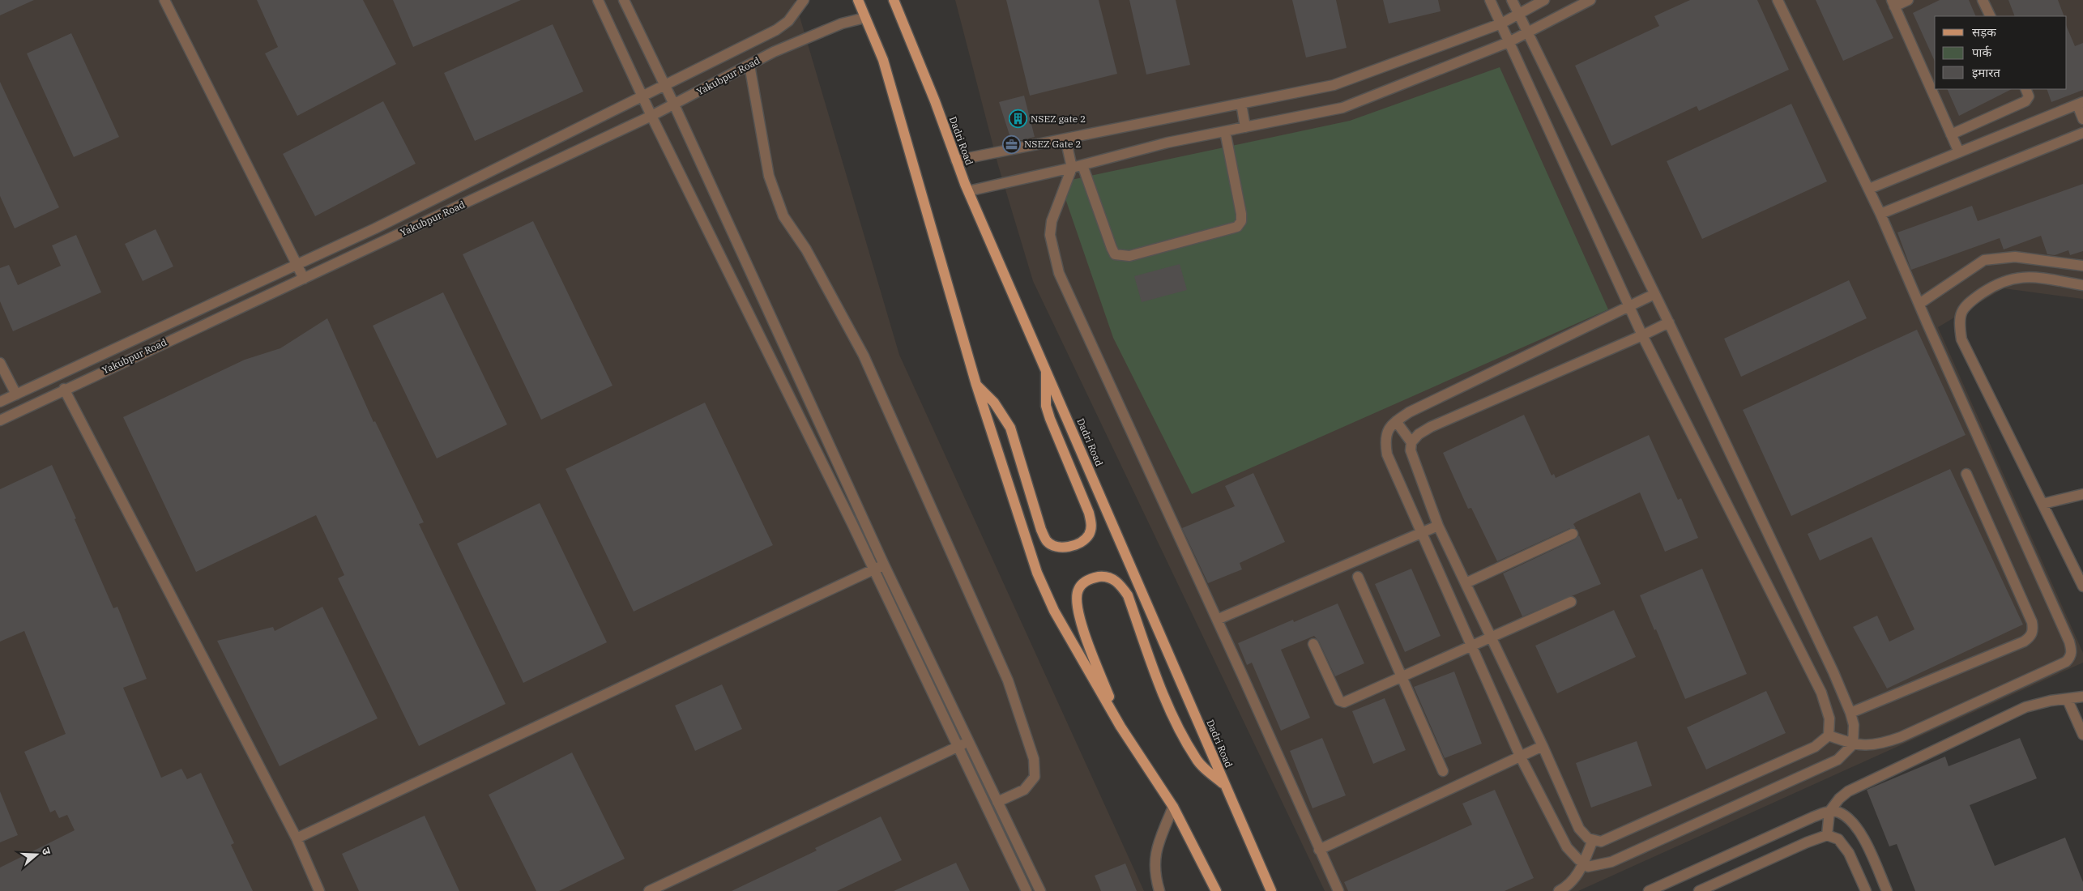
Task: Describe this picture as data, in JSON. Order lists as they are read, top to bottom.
{
  "streets": {
    "main road": ["Dadri Road"],
    "street": ["Yakubpur Road"]
  },
  "places": {
    "building": ["NSEZ gate 2"],
    "office": ["NSEZ Gate 2"]
  },
  "legend": ["सड़क", "पार्क", "इमारत"],
  "north": "right"
}
